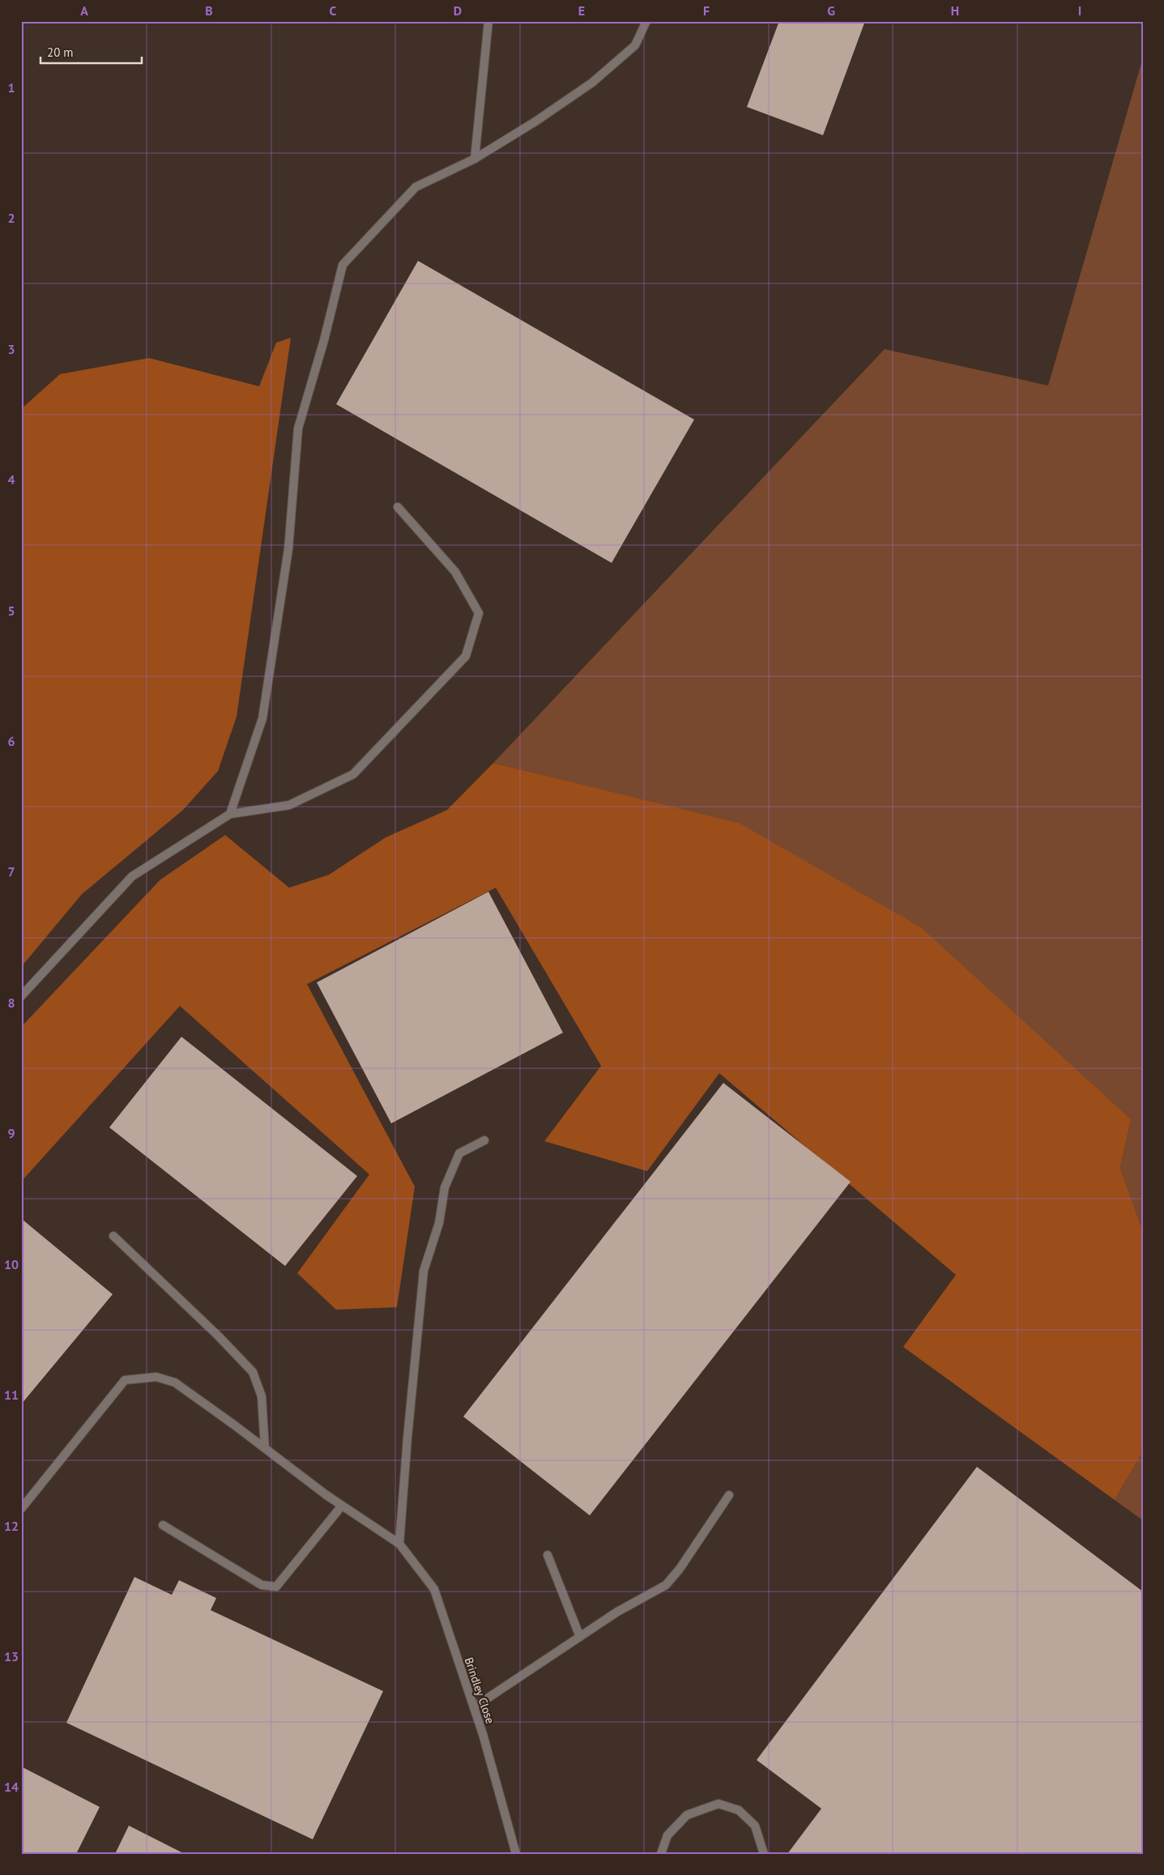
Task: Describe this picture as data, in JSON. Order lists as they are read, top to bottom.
{
  "streets": {
    "street": ["Brindley Close"]
  },
  "scale_bar": "20 m",
  "grid": {
    "columns": [
      "A",
      "B",
      "C",
      "D",
      "E",
      "F",
      "G",
      "H",
      "I"
    ],
    "rows": [
      "1",
      "2",
      "3",
      "4",
      "5",
      "6",
      "7",
      "8",
      "9",
      "10",
      "11",
      "12",
      "13",
      "14"
    ]
  }
}
